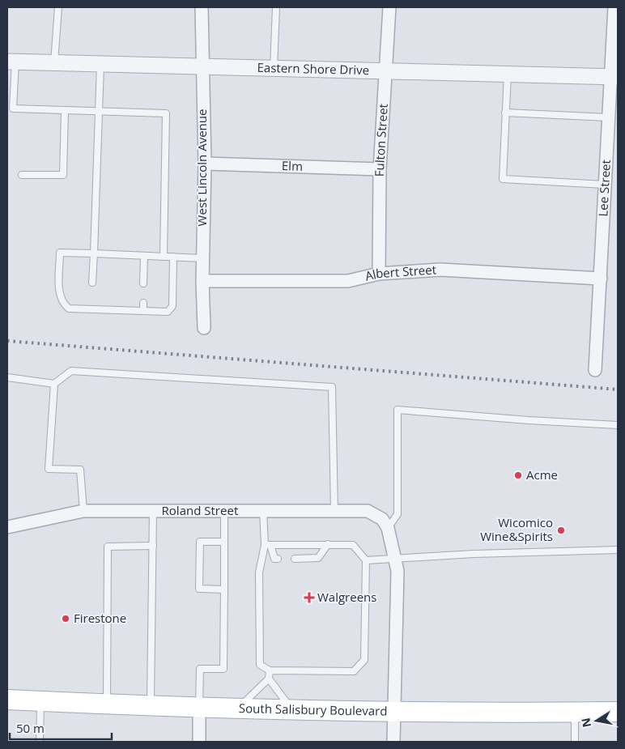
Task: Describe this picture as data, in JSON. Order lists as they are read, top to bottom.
{
  "streets": {
    "main road": ["South Salisbury Boulevard"],
    "street": [
      "Eastern Shore Drive",
      "Fulton Street",
      "Elm",
      "West Lincoln Avenue",
      "Lee Street",
      "Albert Street",
      "Roland Street"
    ]
  },
  "crossings": [
    ["Eastern Shore Drive", "Fulton Street"],
    ["Eastern Shore Drive", "West Lincoln Avenue"],
    ["Eastern Shore Drive", "Lee Street"],
    ["Fulton Street", "Elm"],
    ["Fulton Street", "Albert Street"],
    ["Elm", "West Lincoln Avenue"],
    ["West Lincoln Avenue", "Albert Street"],
    ["Lee Street", "Albert Street"]
  ],
  "places": {
    "other": ["Acme", "Wicomico Wine&Spirits", "Firestone"],
    "health": ["Walgreens"]
  },
  "scale_bar": "50 m",
  "north": "left"
}
